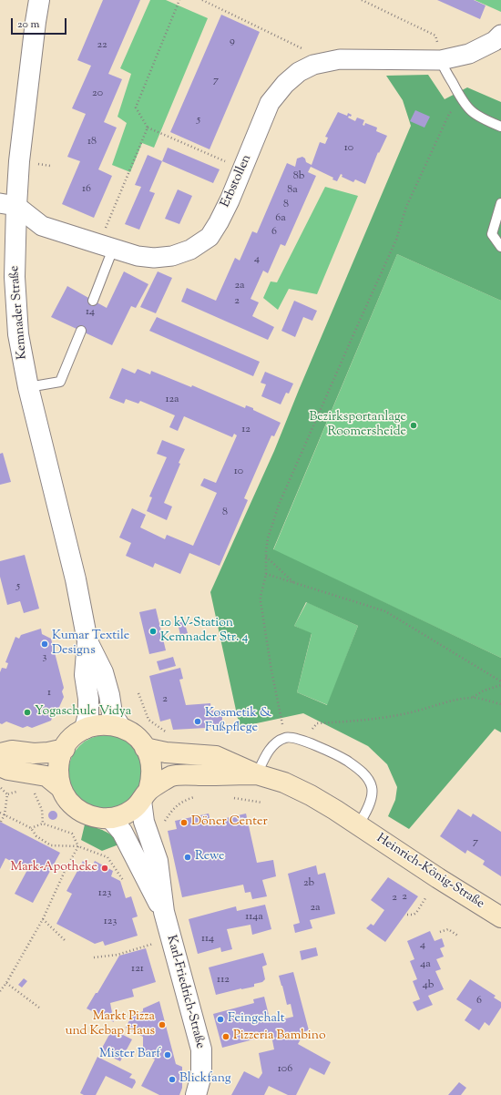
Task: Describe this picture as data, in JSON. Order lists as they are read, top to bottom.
{
  "streets": {
    "main road": ["Heinrich-König-Straße"],
    "street": ["Erbstollen", "Kemnader Straße", "Karl-Friedrich-Straße"]
  },
  "crossings": [
    ["Erbstollen", "Kemnader Straße"],
    ["Kemnader Straße", "Heinrich-König-Straße"],
    ["Kemnader Straße", "Karl-Friedrich-Straße"],
    ["Heinrich-König-Straße", "Karl-Friedrich-Straße"]
  ],
  "places": [
    "Bezirksportanlage Roomersheide",
    "10 kV-Station Kemnader Str. 4",
    "Kumar Textile Designs",
    "Yogaschule Vidya",
    "Kosmetik & Fußpflege",
    "Döner Center",
    "Rewe",
    "Mark-Apotheke",
    "Feingehalt",
    "Markt Pizza und Kebap Haus",
    "Pizzeria Bambino",
    "Mister Barf",
    "Blickfang"
  ],
  "house_numbers": [
    "9",
    "22",
    "7",
    "20",
    "5",
    "18",
    "10",
    "8b",
    "16",
    "8a",
    "8",
    "6a",
    "6",
    "4",
    "2a",
    "2",
    "14",
    "12a",
    "12",
    "10",
    "8",
    "5",
    "3",
    "1",
    "2",
    "7",
    "2b",
    "123",
    "2",
    "2",
    "2a",
    "114a",
    "123",
    "114",
    "4",
    "4a",
    "121",
    "112",
    "4b",
    "6",
    "106"
  ],
  "scale_bar": "20 m"
}
